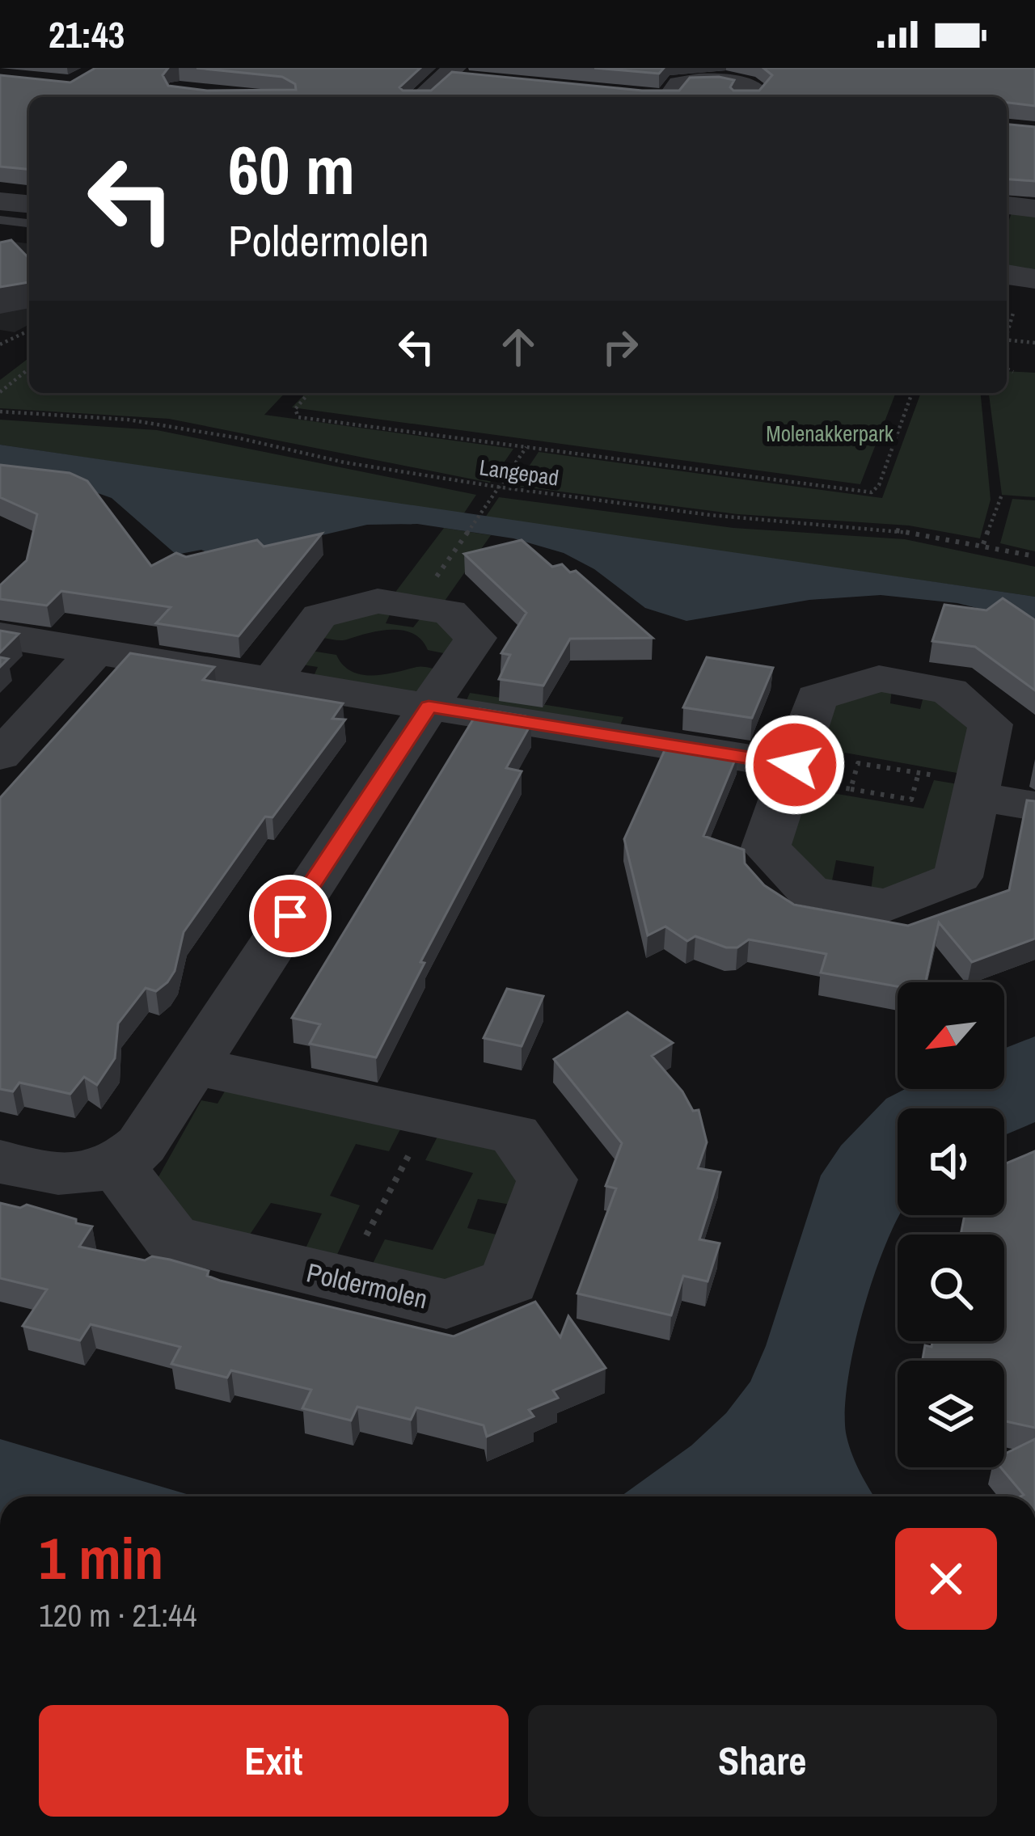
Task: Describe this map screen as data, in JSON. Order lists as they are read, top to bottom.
{
  "streets": {
    "street": ["Poldermolen"],
    "path": ["Langepad"]
  },
  "parks": ["Molenakkerpark"],
  "north": "bottom left",
  "page": {
    "status": "21:43",
    "turn": ["60 m", "Poldermolen"],
    "heading": ["1 min", "120 m · 21:44"],
    "buttons": ["Exit", "Share"]
  }
}
